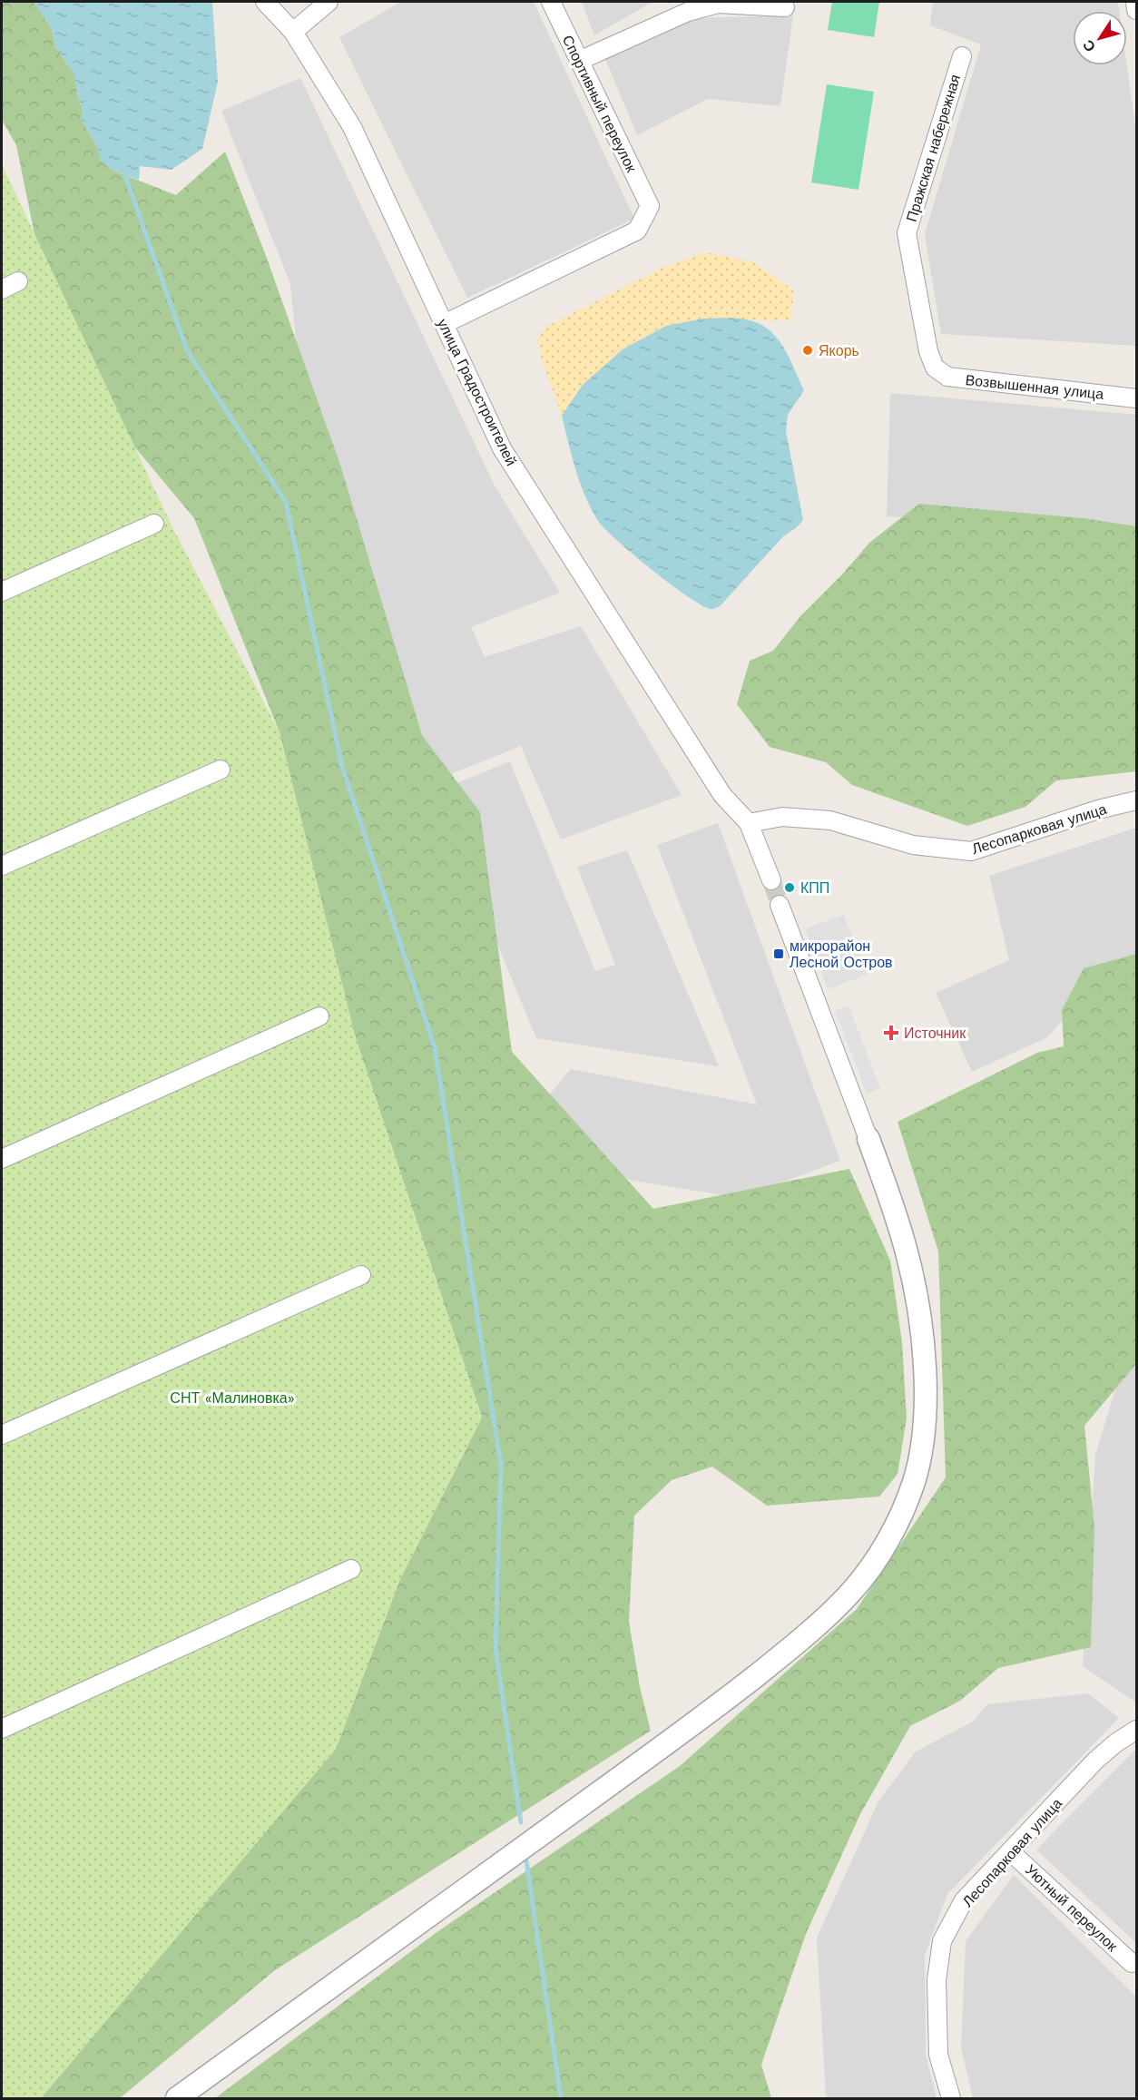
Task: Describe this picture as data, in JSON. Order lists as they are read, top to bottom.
{
  "streets": {
    "street": [
      "Спортивный переулок",
      "Пражская набережная",
      "Возвышенная улица",
      "улица Градостроителей",
      "Лесопарковая улица",
      "Уютный переулок"
    ]
  },
  "crossings": [
    ["Спортивный переулок", "улица Градостроителей"],
    ["Пражская набережная", "Возвышенная улица"],
    ["улица Градостроителей", "Лесопарковая улица"],
    ["Лесопарковая улица", "Уютный переулок"]
  ],
  "parks": ["СНТ «Малиновка»"],
  "places": {
    "other": ["Якорь", "КПП"],
    "transit": ["микрорайон Лесной Остров"],
    "health": ["Источник"]
  },
  "north": "bottom left"
}
